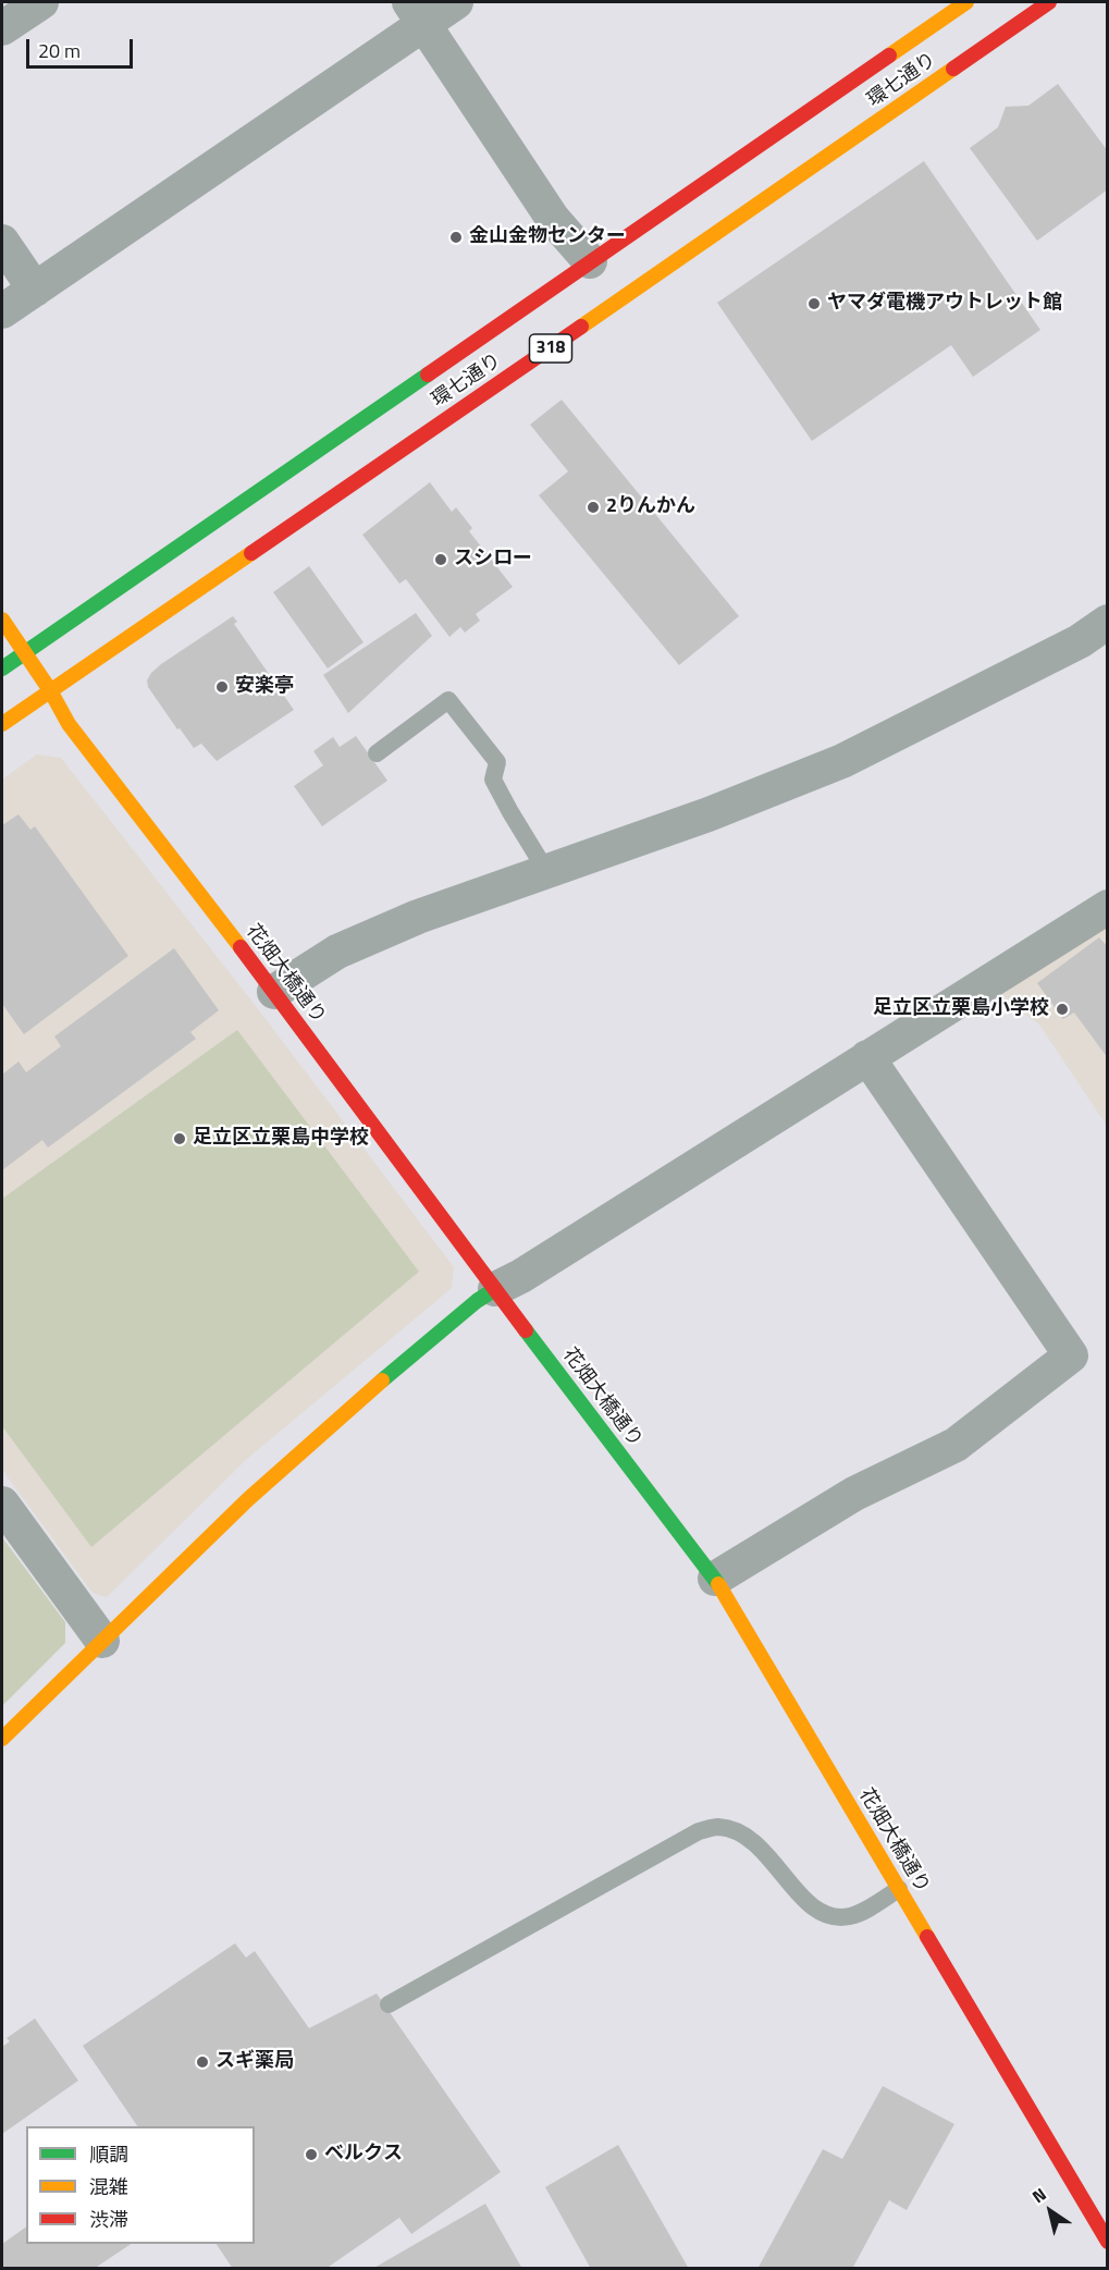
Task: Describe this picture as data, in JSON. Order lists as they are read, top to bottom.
{
  "streets": {
    "street": ["環七通り", "318", "花畑大橋通り"]
  },
  "crossings": [
    ["環七通り", "花畑大橋通り"]
  ],
  "places": [
    "金山金物センター",
    "ヤマダ電機アウトレット館",
    "2りんかん",
    "スシロー",
    "安楽亭",
    "足立区立栗島小学校",
    "足立区立栗島中学校",
    "スギ薬局",
    "ベルクス"
  ],
  "legend": ["順調", "混雑", "渋滞"],
  "scale_bar": "20 m",
  "north": "top left"
}
